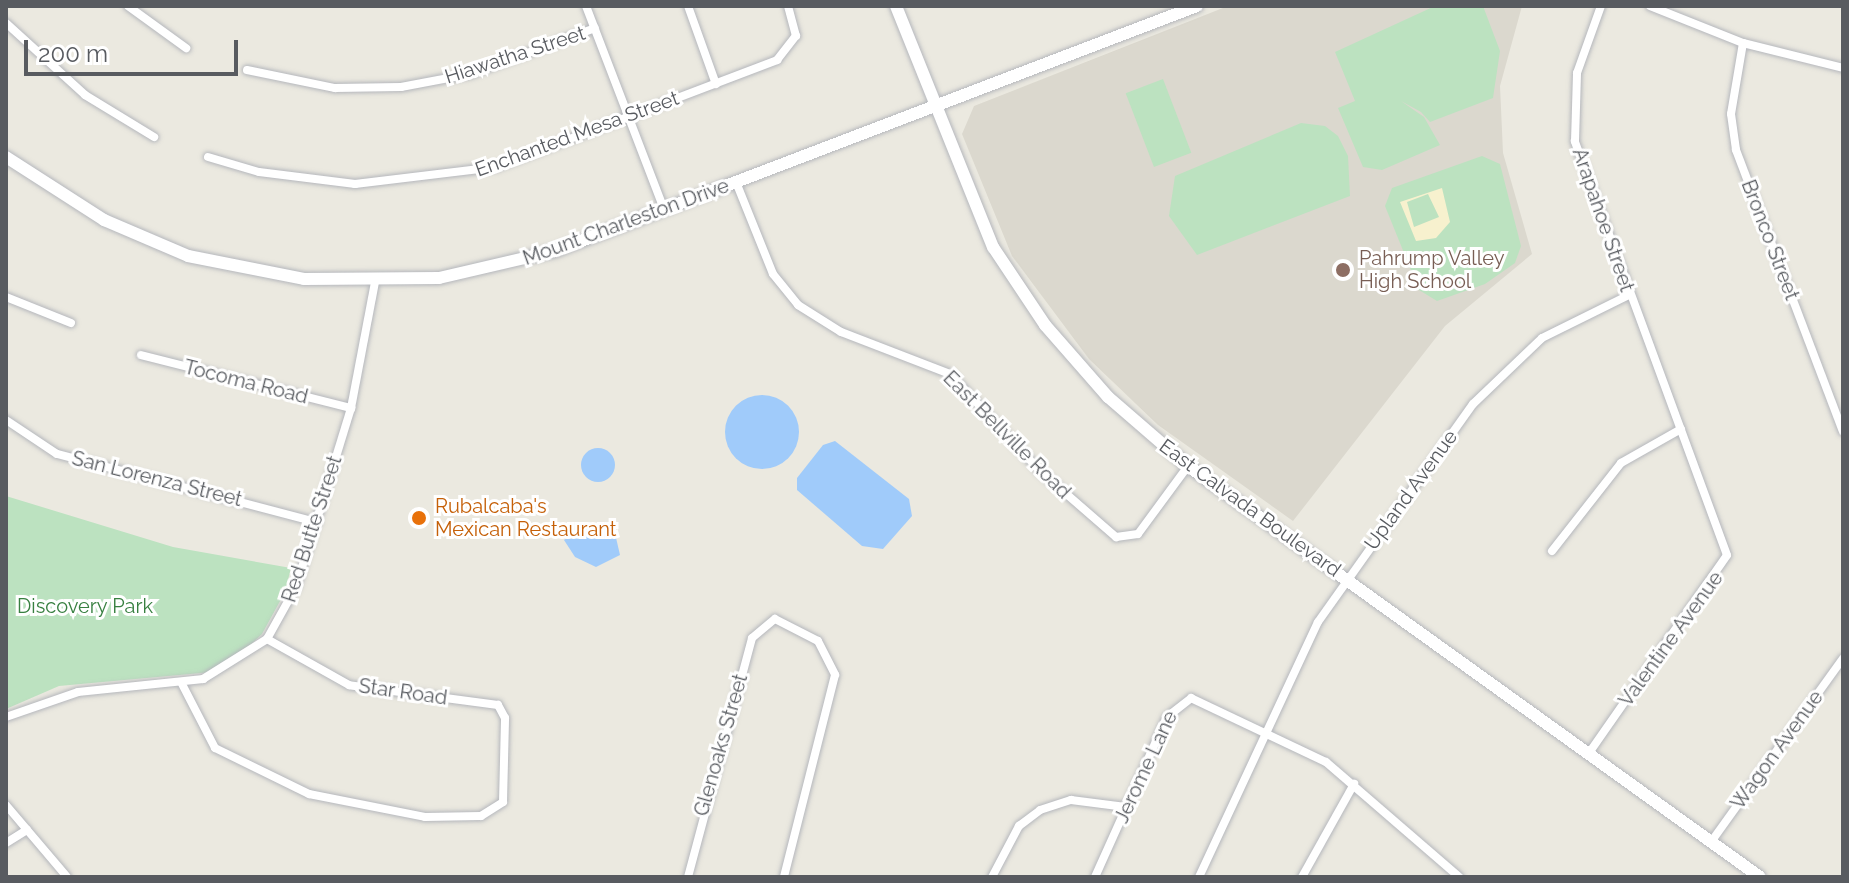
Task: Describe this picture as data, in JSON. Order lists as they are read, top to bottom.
{
  "streets": {
    "street": [
      "Hiawatha Street",
      "Enchanted Mesa Street",
      "Arapahoe Street",
      "Mount Charleston Drive",
      "Bronco Street",
      "Tocoma Road",
      "East Bellville Road",
      "San Lorenza Street",
      "Upland Avenue",
      "East Calvada Boulevard",
      "Red Butte Street",
      "Valentine Avenue",
      "Star Road",
      "Glenoaks Street",
      "Wagon Avenue",
      "Jerome Lane"
    ]
  },
  "crossings": [
    ["Arapahoe Street", "Upland Avenue"],
    ["Arapahoe Street", "Valentine Avenue"],
    ["Mount Charleston Drive", "East Bellville Road"],
    ["Mount Charleston Drive", "East Calvada Boulevard"],
    ["Mount Charleston Drive", "Red Butte Street"],
    ["Tocoma Road", "Red Butte Street"],
    ["East Bellville Road", "East Calvada Boulevard"],
    ["San Lorenza Street", "Red Butte Street"],
    ["Upland Avenue", "East Calvada Boulevard"],
    ["Upland Avenue", "Jerome Lane"],
    ["East Calvada Boulevard", "Valentine Avenue"],
    ["East Calvada Boulevard", "Wagon Avenue"],
    ["Red Butte Street", "Star Road"]
  ],
  "parks": ["Discovery Park"],
  "places": ["Pahrump Valley High School", "Rubalcaba's Mexican Restaurant"],
  "scale_bar": "200 m"
}
